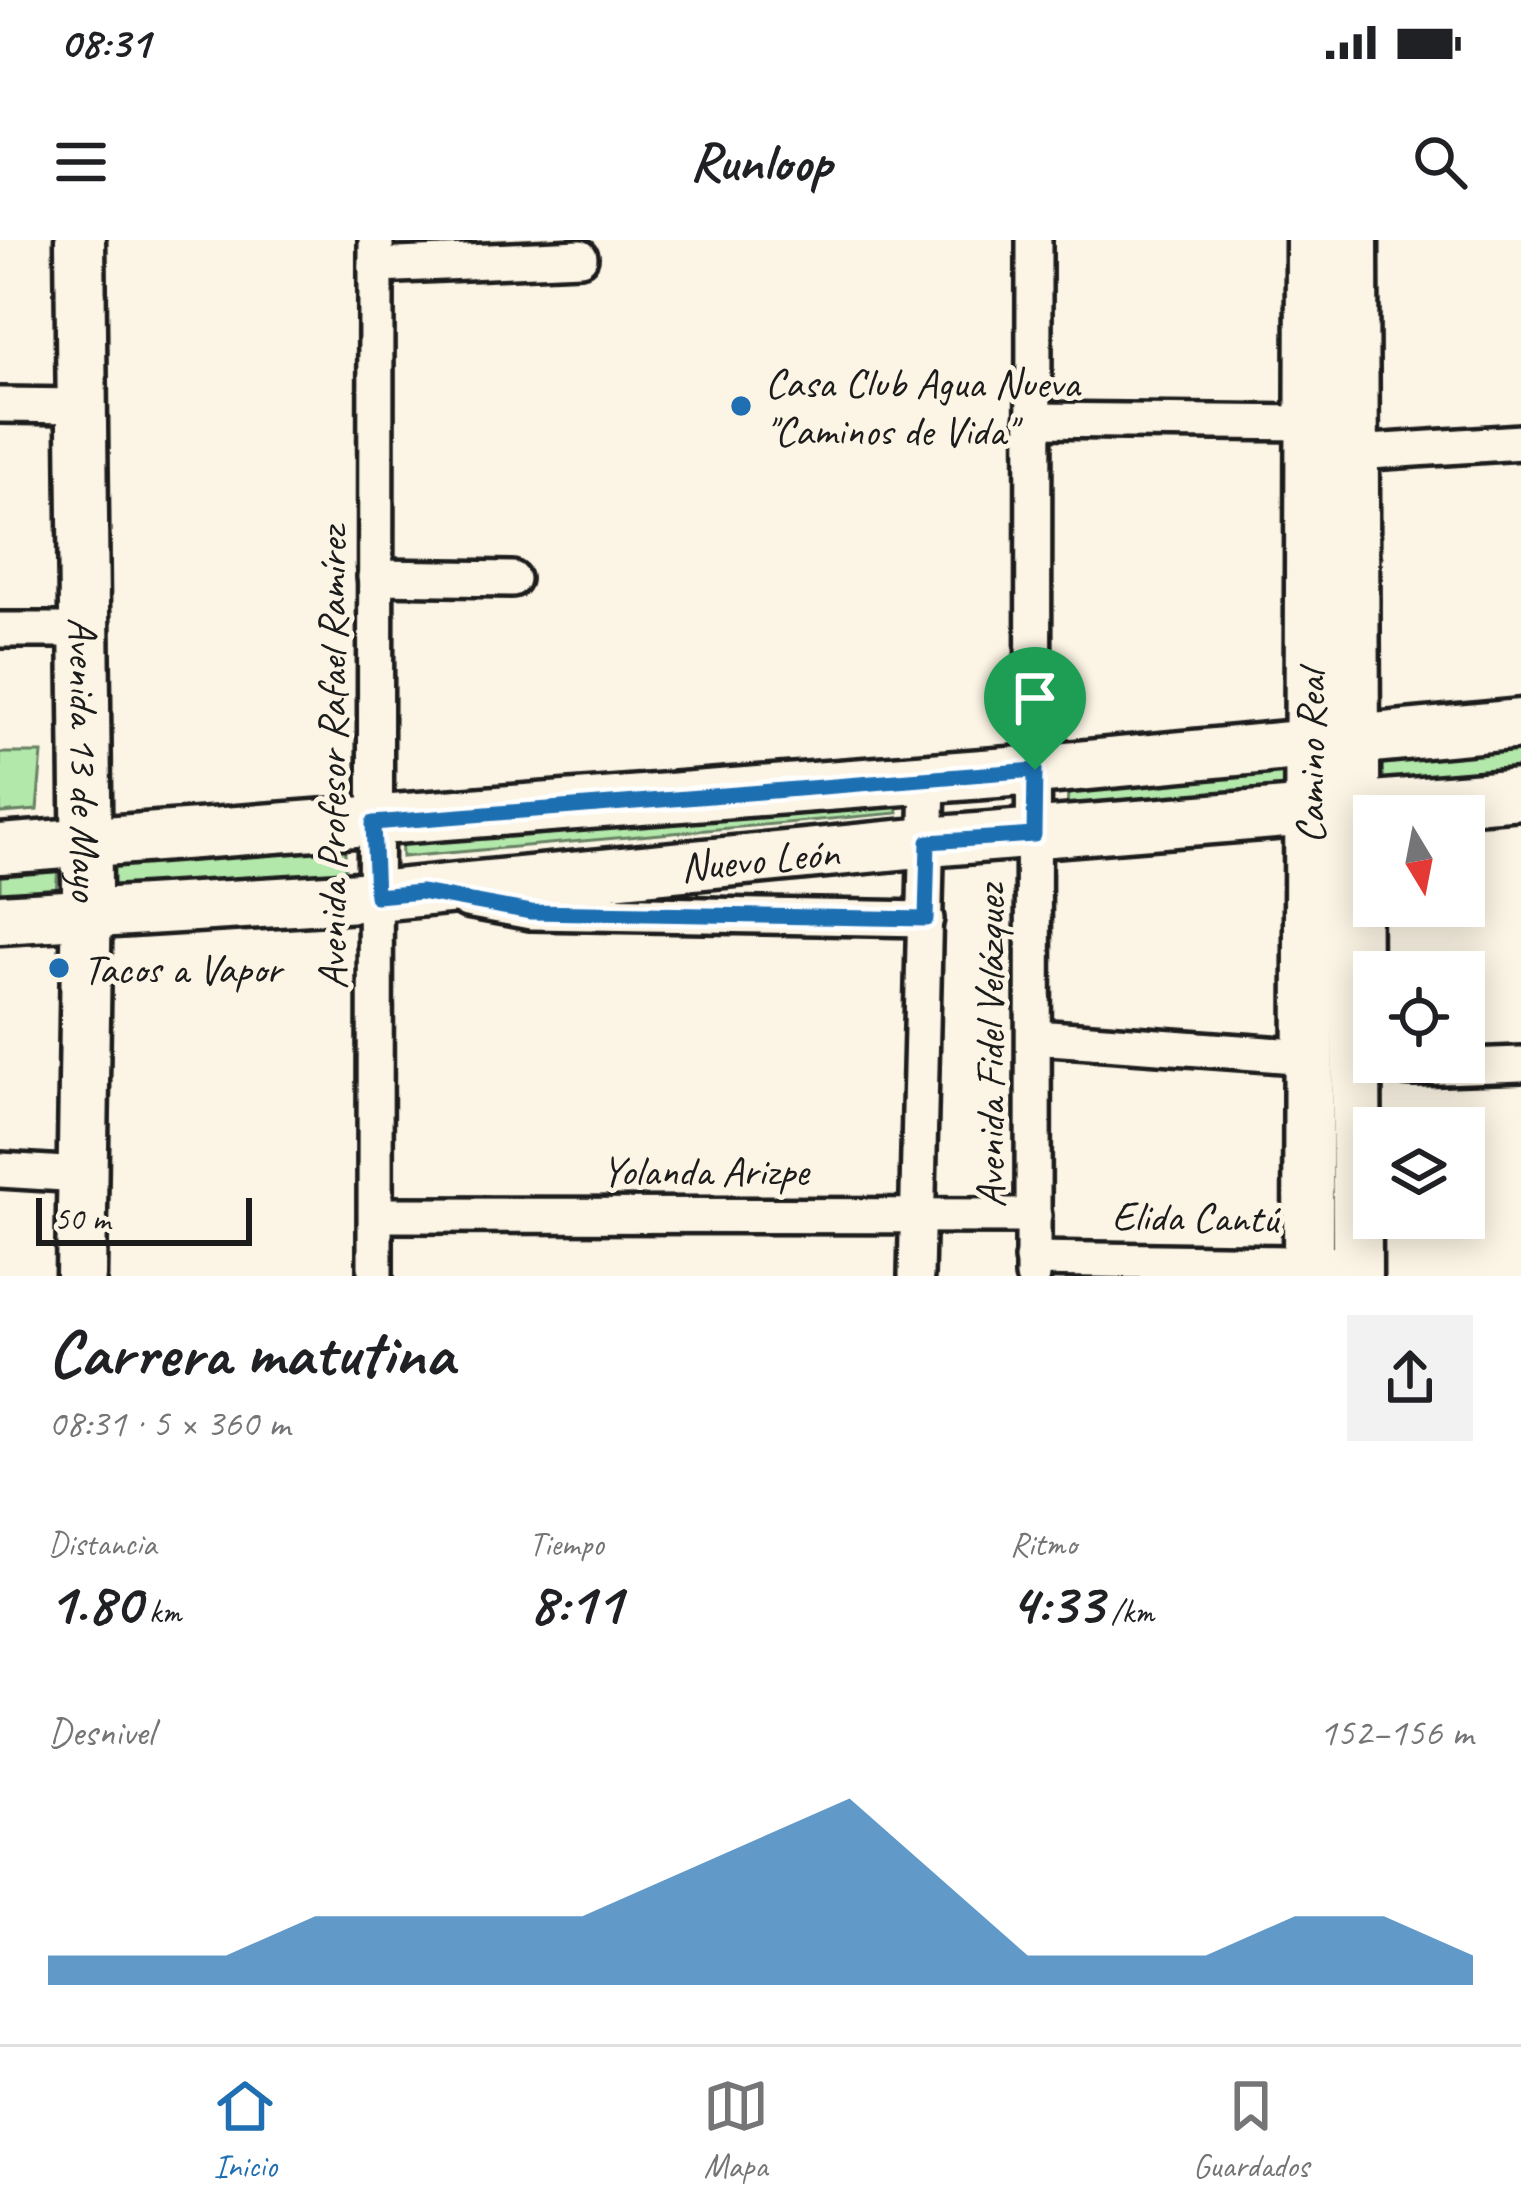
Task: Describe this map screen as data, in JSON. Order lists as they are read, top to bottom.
{
  "streets": {
    "street": [
      "Avenida 13 de Mayo",
      "Avenida Profesor Rafael Ramírez",
      "Camino Real",
      "Nuevo León",
      "Avenida Fidel Velázquez",
      "Yolanda Arizpe",
      "Elida Cantú"
    ]
  },
  "crossings": [
    ["Avenida 13 de Mayo", "Nuevo León"],
    ["Avenida Profesor Rafael Ramírez", "Nuevo León"],
    ["Avenida Profesor Rafael Ramírez", "Yolanda Arizpe"],
    ["Camino Real", "Nuevo León"],
    ["Camino Real", "Elida Cantú"],
    ["Nuevo León", "Avenida Fidel Velázquez"],
    ["Avenida Fidel Velázquez", "Yolanda Arizpe"],
    ["Avenida Fidel Velázquez", "Elida Cantú"]
  ],
  "places": ["Casa Club Agua Nueva \"Caminos de Vida\"", "Tacos a Vapor"],
  "scale_bar": "50 m",
  "north": "bottom",
  "page": {
    "status": "08:31",
    "header": "Runloop",
    "scale": "50 m",
    "heading": ["Carrera matutina", "08:31 · 5 × 360 m"],
    "stats": [
      ["Distancia", "1.80 km"],
      ["Tiempo", "8:11"],
      ["Ritmo", "4:33 /km"]
    ],
    "chart": ["Desnivel", "152–156 m"],
    "tabs": ["Inicio", "Mapa", "Guardados"]
  }
}
